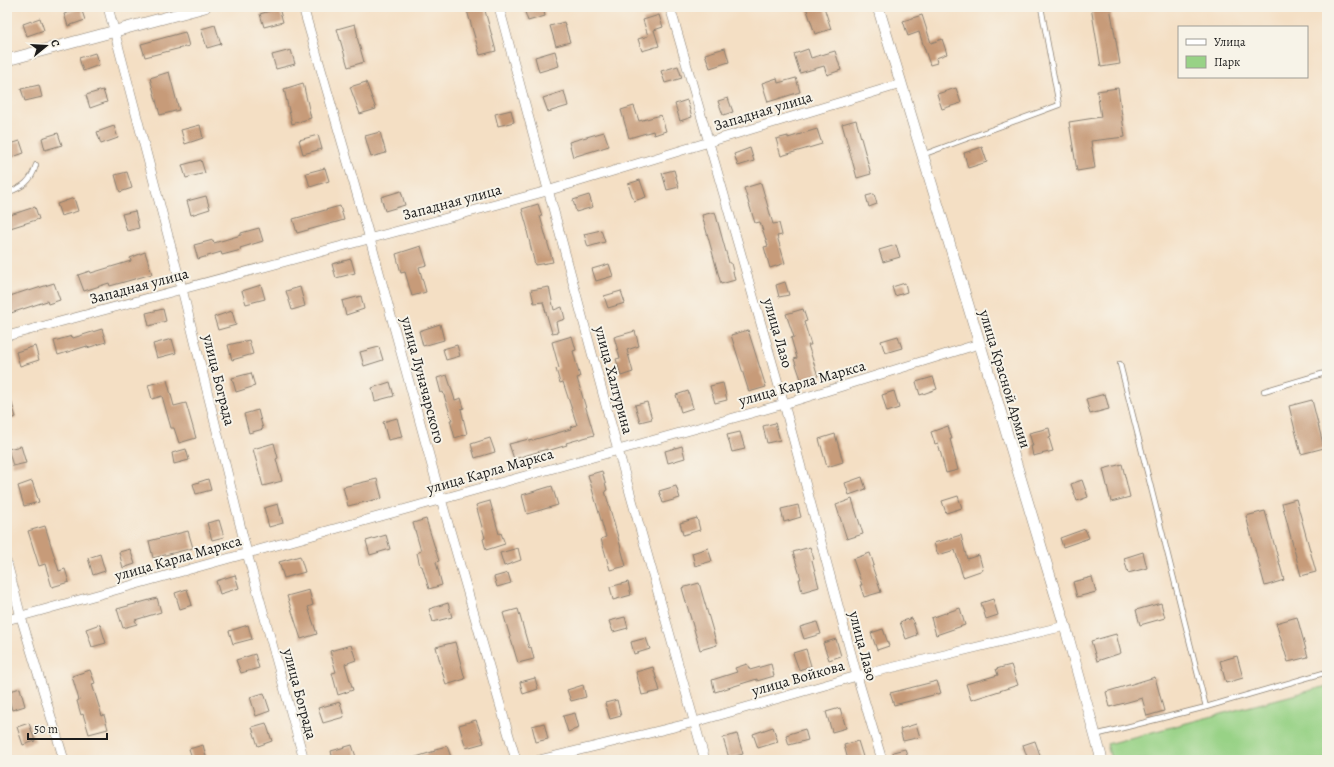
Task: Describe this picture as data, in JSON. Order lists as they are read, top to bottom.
{
  "streets": {
    "street": [
      "Западная улица",
      "улица Лазо",
      "улица Красной Армии",
      "улица Бограда",
      "улица Луначарского",
      "улица Халтурина",
      "улица Карла Маркса",
      "улица Войкова"
    ]
  },
  "crossings": [
    ["Западная улица", "улица Лазо"],
    ["Западная улица", "улица Красной Армии"],
    ["Западная улица", "улица Бограда"],
    ["Западная улица", "улица Луначарского"],
    ["Западная улица", "улица Халтурина"],
    ["улица Лазо", "улица Карла Маркса"],
    ["улица Лазо", "улица Войкова"],
    ["улица Красной Армии", "улица Карла Маркса"],
    ["улица Красной Армии", "улица Войкова"],
    ["улица Бограда", "улица Карла Маркса"],
    ["улица Луначарского", "улица Карла Маркса"],
    ["улица Халтурина", "улица Карла Маркса"],
    ["улица Халтурина", "улица Войкова"]
  ],
  "legend": ["Улица", "Парк"],
  "scale_bar": "50 m",
  "north": "right"
}
